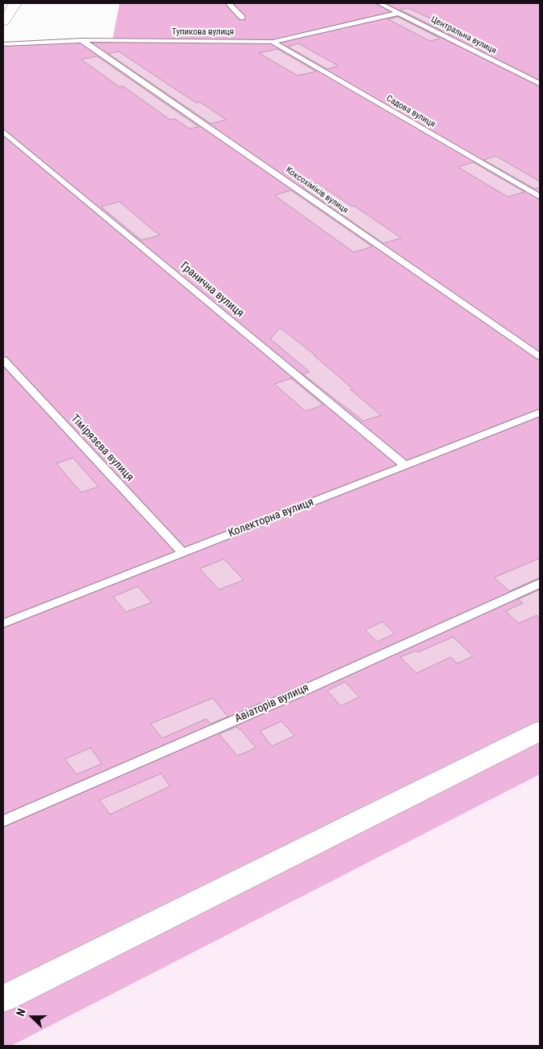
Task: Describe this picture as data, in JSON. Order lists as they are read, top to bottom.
{
  "streets": {
    "lane": [
      "Тупикова вулиця",
      "Центральна вулиця",
      "Садова вулиця",
      "Коксохіміків вулиця",
      "Гранична вулиця",
      "Тімірязєва вулиця",
      "Колекторна вулиця",
      "Авіаторів вулиця"
    ]
  },
  "crossings": [
    ["Тупикова вулиця", "Центральна вулиця"],
    ["Тупикова вулиця", "Садова вулиця"],
    ["Тупикова вулиця", "Коксохіміків вулиця"],
    ["Гранична вулиця", "Колекторна вулиця"],
    ["Тімірязєва вулиця", "Колекторна вулиця"]
  ],
  "north": "left"
}
